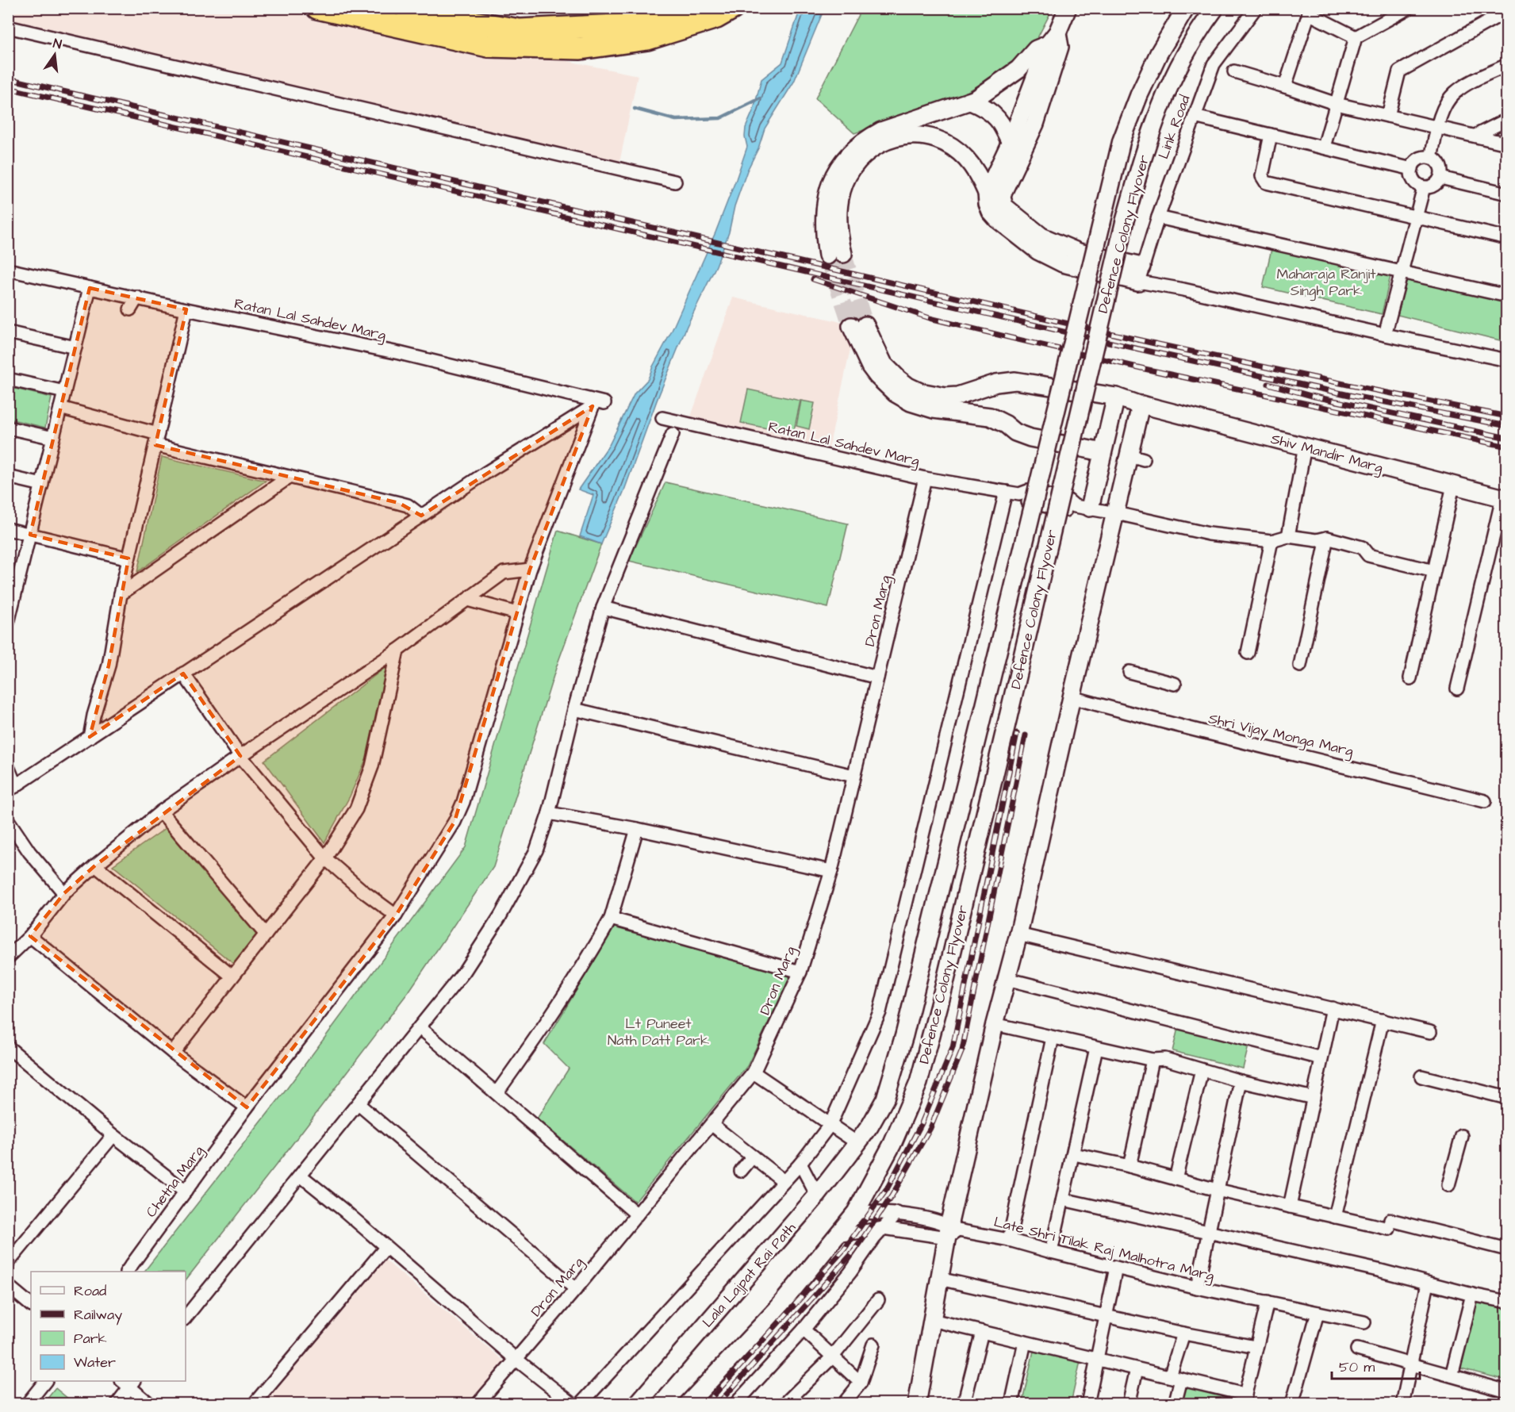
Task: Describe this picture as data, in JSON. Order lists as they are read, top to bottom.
{
  "streets": {
    "street": [
      "Link Road",
      "Defence Colony Flyover",
      "Ratan Lal Sahdev Marg",
      "Shiv Mandir Marg",
      "Dron Marg",
      "Shri Vijay Monga Marg",
      "Chetna Marg",
      "Late Shri Tilak Raj Malhotra Marg",
      "Lala Lajpat Rai Path"
    ]
  },
  "crossings": [
    ["Defence Colony Flyover", "Lala Lajpat Rai Path"],
    ["Ratan Lal Sahdev Marg", "Dron Marg"],
    ["Ratan Lal Sahdev Marg", "Chetna Marg"]
  ],
  "parks": ["Maharaja Ranjit Singh Park", "Lt Puneet Nath Datt Park"],
  "legend": [
    "Road",
    "Railway",
    "Park",
    "Water"
  ],
  "scale_bar": "50 m",
  "north": "top"
}
